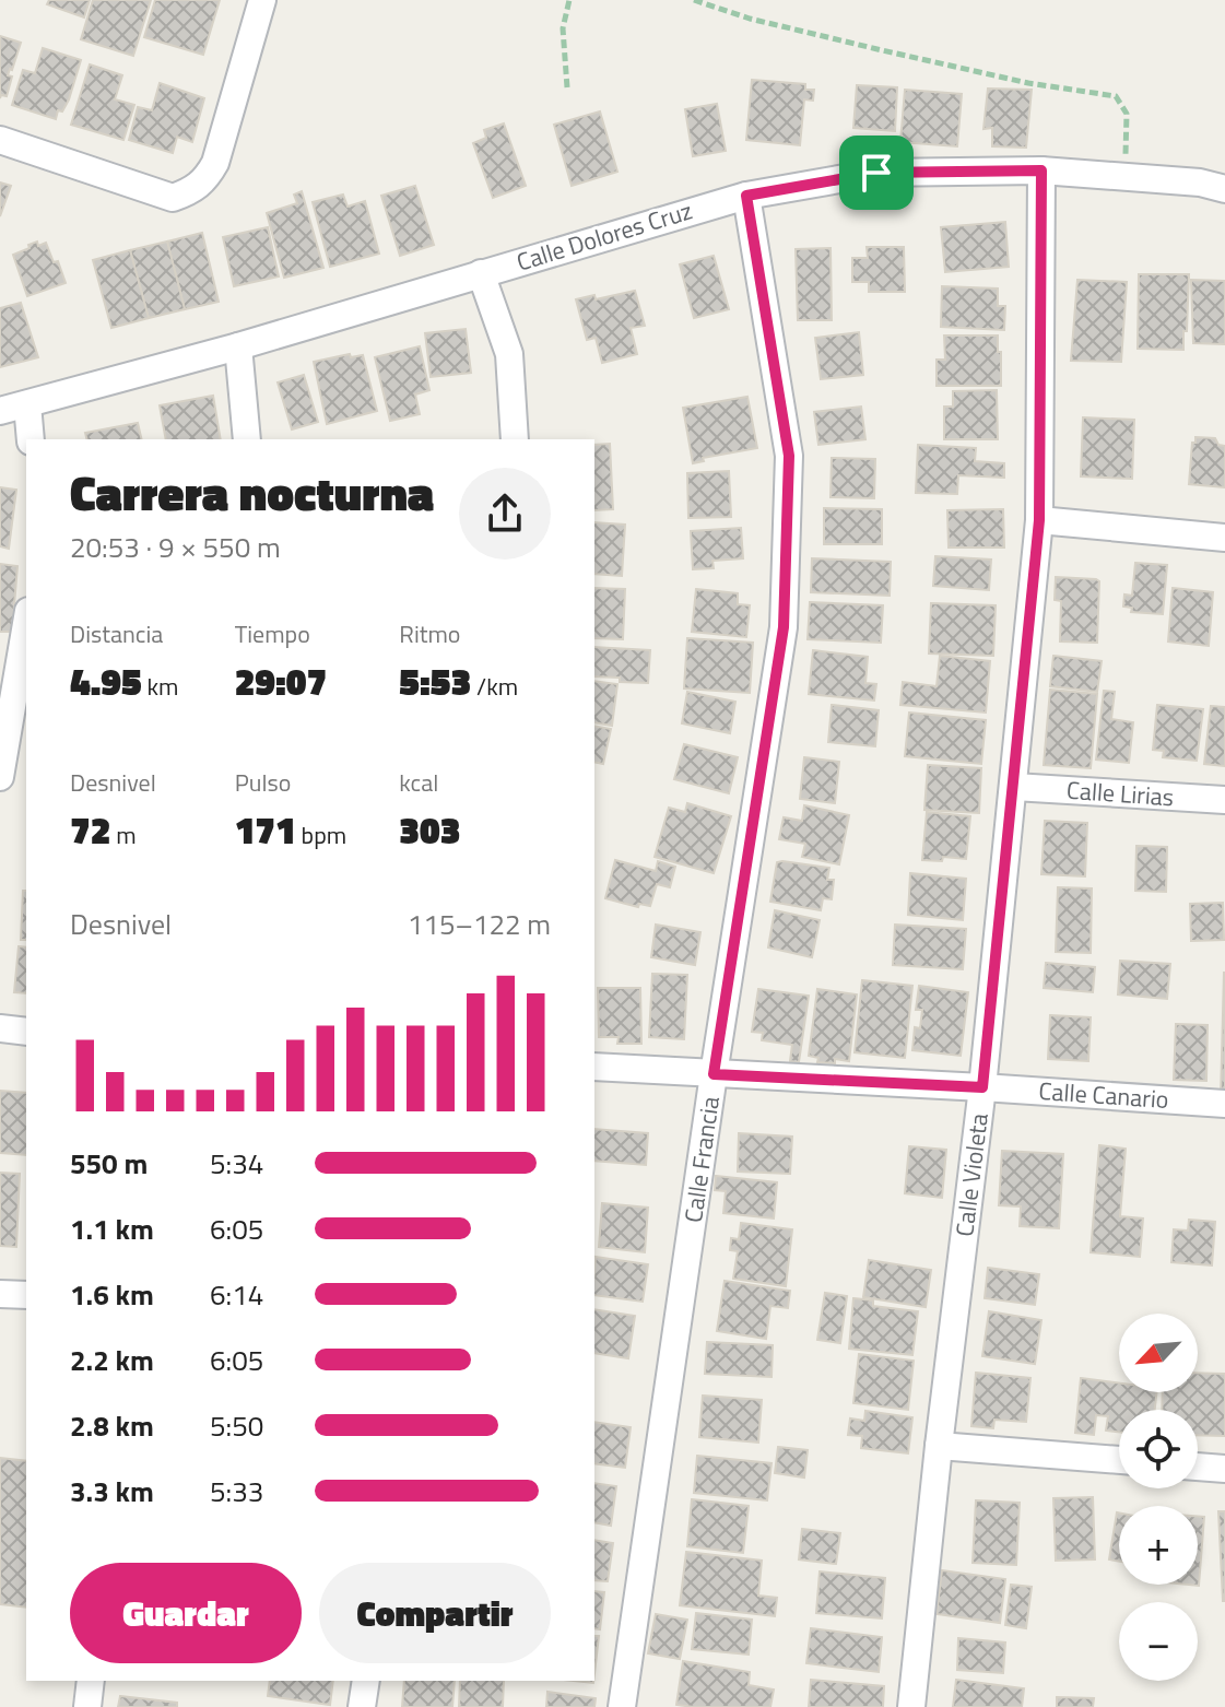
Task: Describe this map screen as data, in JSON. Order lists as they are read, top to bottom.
{
  "streets": {
    "street": [
      "Calle Dolores Cruz",
      "Calle Lirias",
      "Calle Canario",
      "Calle Francia",
      "Calle Violeta"
    ]
  },
  "crossings": [
    ["Calle Dolores Cruz", "Calle Francia"],
    ["Calle Dolores Cruz", "Calle Violeta"],
    ["Calle Lirias", "Calle Violeta"],
    ["Calle Canario", "Calle Francia"],
    ["Calle Canario", "Calle Violeta"]
  ],
  "north": "bottom left",
  "page": {
    "heading": ["Carrera nocturna", "20:53 · 9 × 550 m"],
    "stats": [
      ["Distancia", "4.95 km"],
      ["Tiempo", "29:07"],
      ["Ritmo", "5:53 /km"],
      ["Desnivel", "72 m"],
      ["Pulso", "171 bpm"],
      ["kcal", "303"]
    ],
    "chart": ["Desnivel", "115–122 m"],
    "list": [
      {
        "name": "550 m",
        "note": "5:34"
      },
      {
        "name": "1.1 km",
        "note": "6:05"
      },
      {
        "name": "1.6 km",
        "note": "6:14"
      },
      {
        "name": "2.2 km",
        "note": "6:05"
      },
      {
        "name": "2.8 km",
        "note": "5:50"
      },
      {
        "name": "3.3 km",
        "note": "5:33"
      }
    ],
    "map_buttons": ["+", "−"],
    "buttons": ["Guardar", "Compartir"]
  }
}
